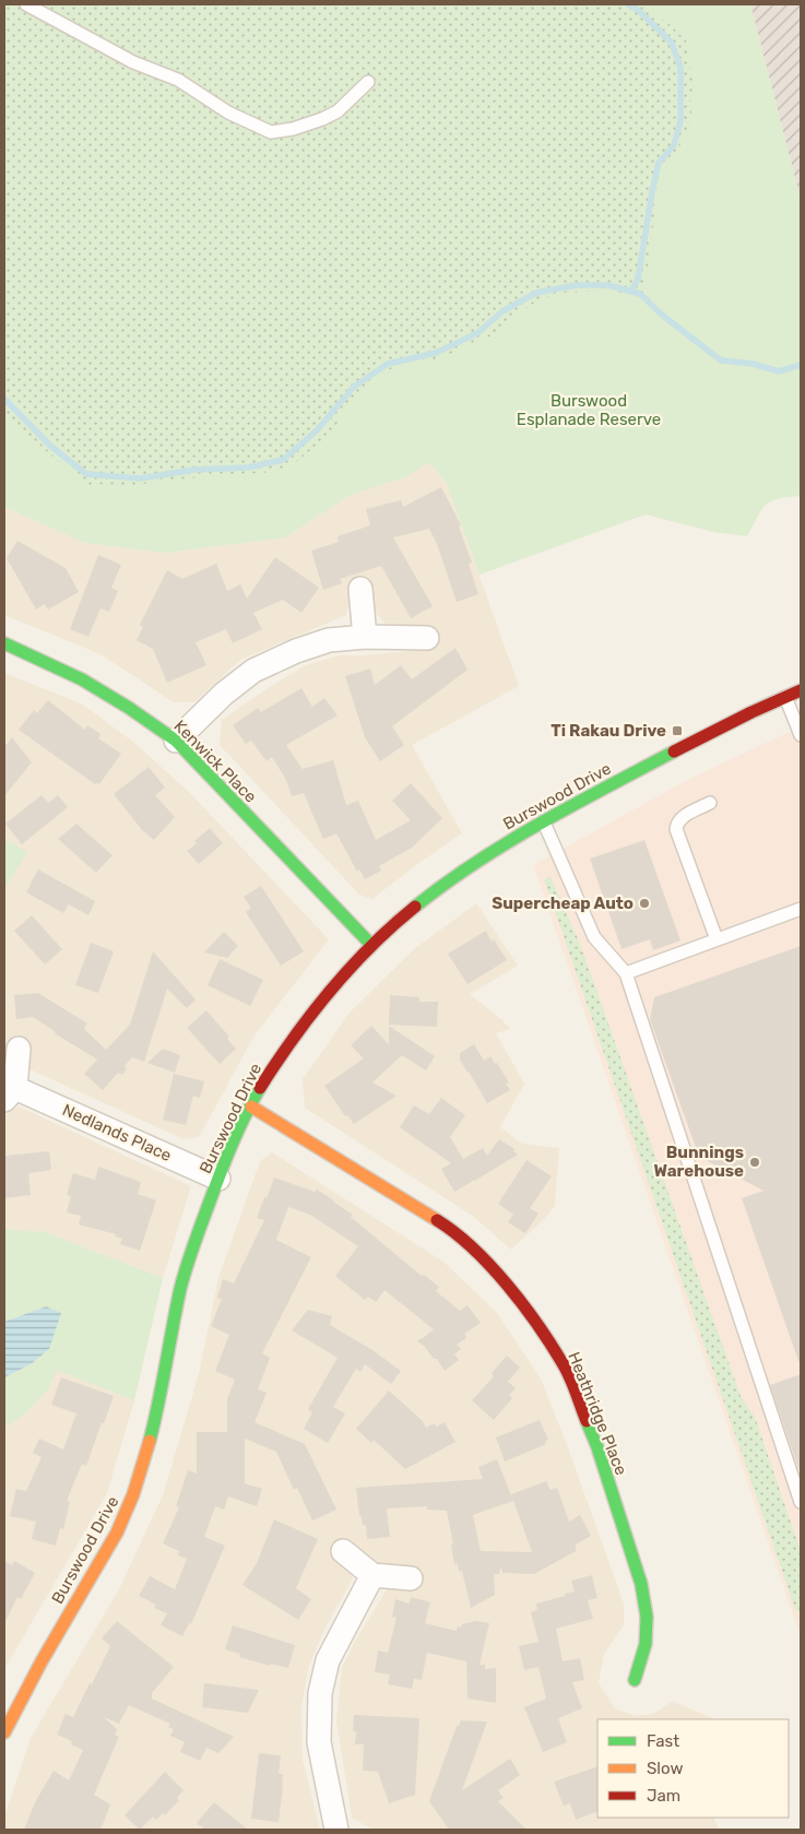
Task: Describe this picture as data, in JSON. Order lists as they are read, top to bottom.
{
  "streets": {
    "street": [
      "Kenwick Place",
      "Burswood Drive",
      "Nedlands Place",
      "Heathridge Place"
    ]
  },
  "crossings": [
    ["Kenwick Place", "Burswood Drive"],
    ["Burswood Drive", "Nedlands Place"],
    ["Burswood Drive", "Heathridge Place"]
  ],
  "parks": ["Burswood Esplanade Reserve"],
  "places": {
    "transit": ["Ti Rakau Drive"],
    "other": ["Supercheap Auto", "Bunnings Warehouse"]
  },
  "legend": ["Fast", "Slow", "Jam"]
}
